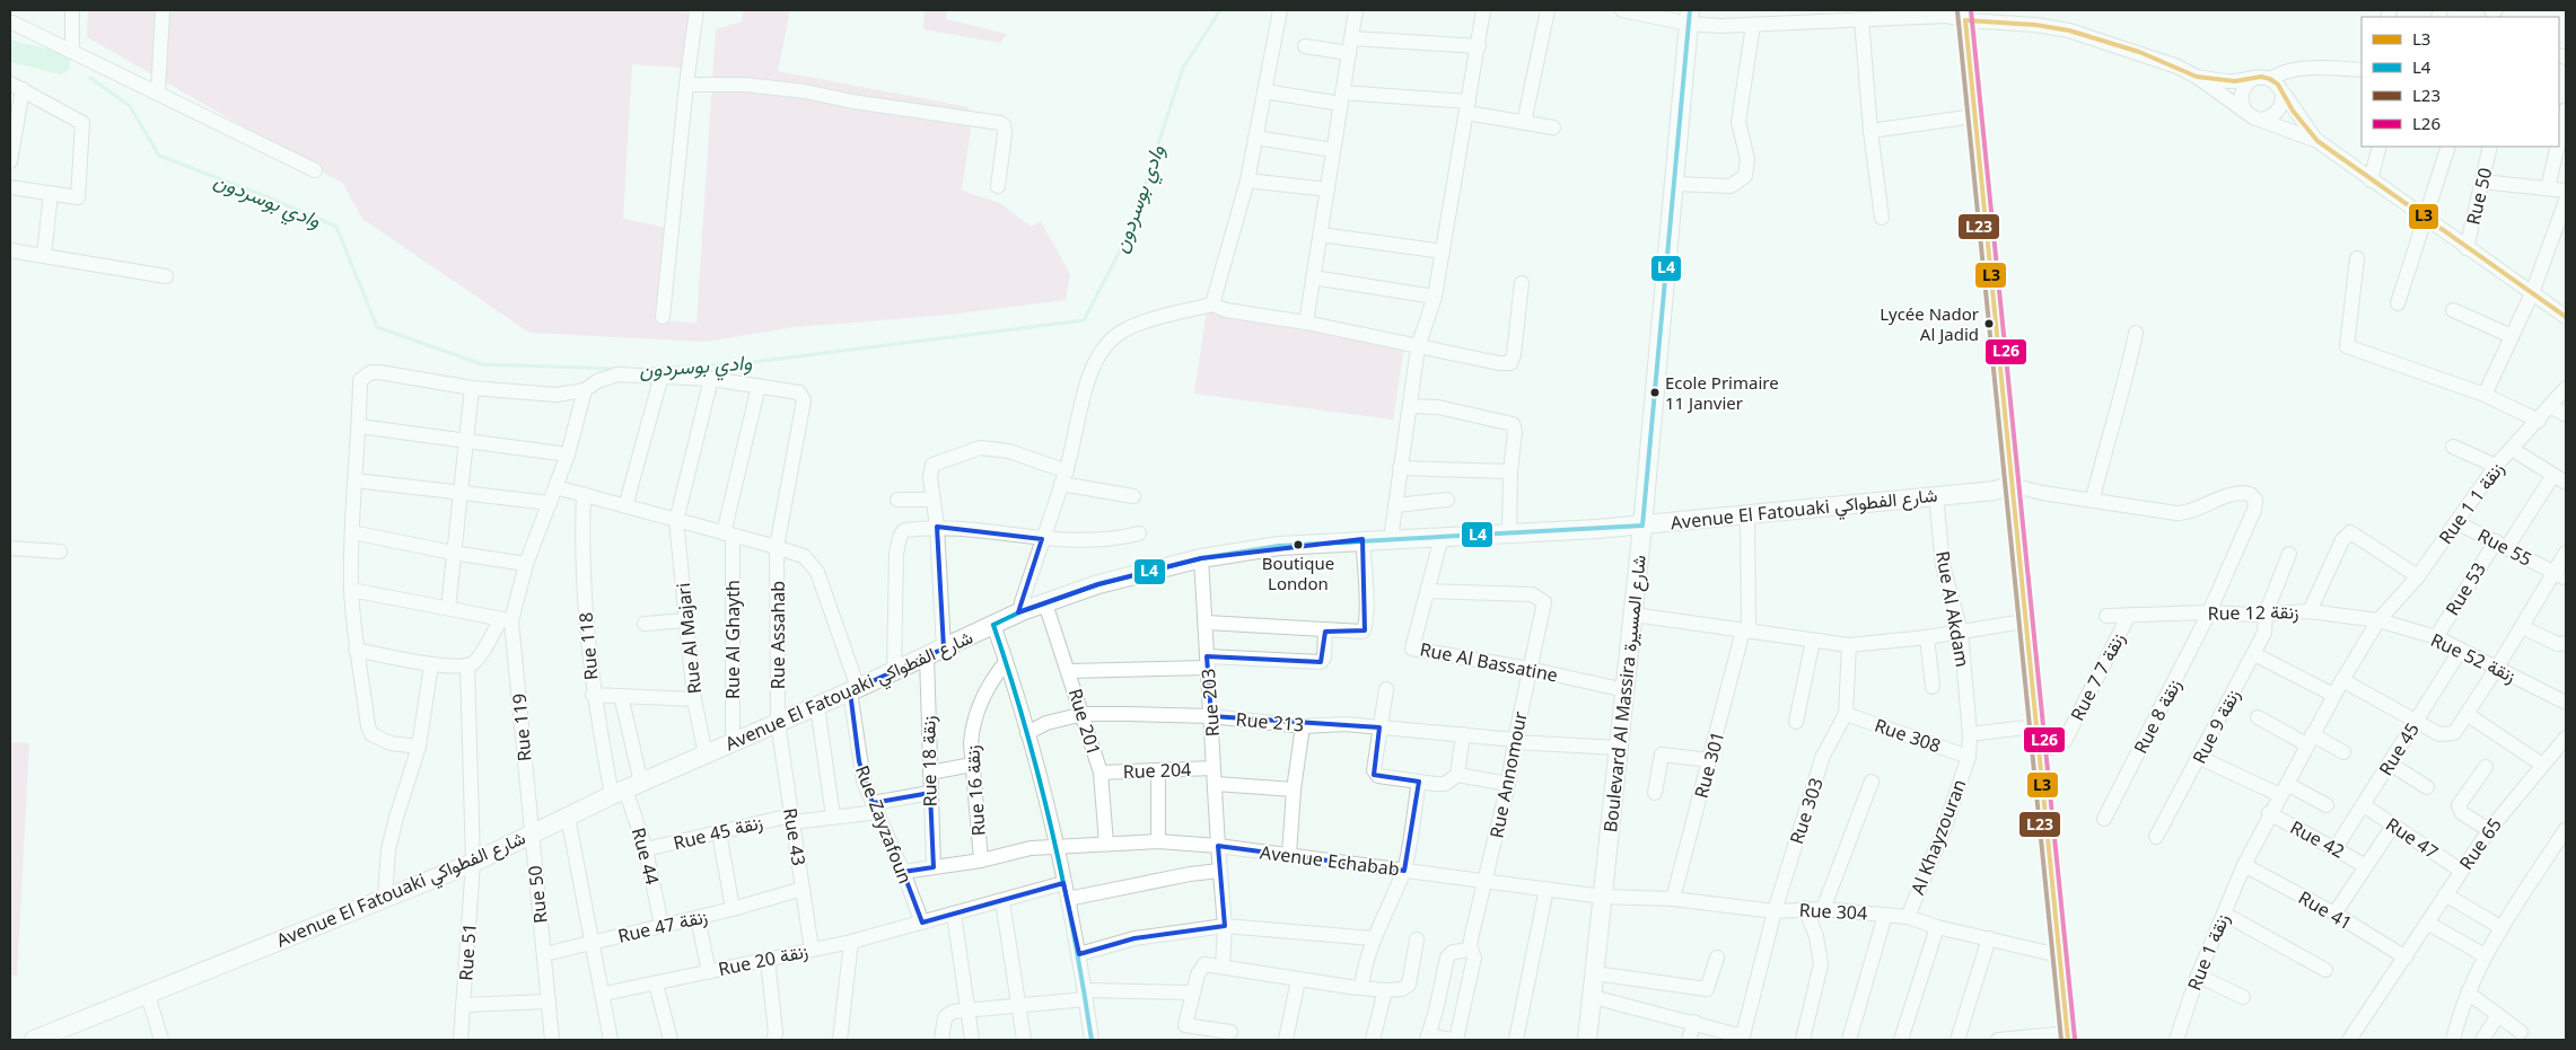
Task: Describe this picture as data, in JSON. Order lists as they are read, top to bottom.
{
  "streets": {
    "main road": ["Avenue El Fatouaki شارع الفطواكي", "Boulevard Al Massira شارع المسيرة"],
    "street": [
      "Rue 50",
      "Rue 1 زنقة 1",
      "Rue 55",
      "Rue 53",
      "Rue Al Akdam",
      "Rue 12 زنقة",
      "Rue Assahab",
      "Rue Al Majari",
      "Rue Al Ghayth",
      "Rue 118",
      "Rue 52 زنقة",
      "Rue Al Bassatine",
      "Rue 7 زنقة 7",
      "Rue 203",
      "Rue 8 زنقة",
      "Rue 201",
      "Rue 213",
      "Rue 9 زنقة",
      "Rue 119",
      "Rue 308",
      "Rue 45",
      "Rue 18 زنقة",
      "Rue 301",
      "Rue 204",
      "Rue Annomour",
      "Rue 16 زنقة",
      "Rue 303",
      "Rue Zayzafoun",
      "Rue 45 زنقة",
      "Rue 43",
      "Al Khayzouran",
      "Rue 47",
      "Rue 42",
      "Rue 65",
      "Rue 44",
      "Avenue Echabab",
      "Rue 41",
      "Rue 304",
      "Rue 47 زنقة",
      "Rue 51",
      "Rue 1 زنقة",
      "Rue 20 زنقة"
    ]
  },
  "crossings": [
    ["Rue 50", "Avenue El Fatouaki شارع الفطواكي"],
    ["Rue 50", "Rue 119"],
    ["Rue 50", "Rue 47 زنقة"],
    ["Rue 1 زنقة 1", "Rue 55"],
    ["Rue 1 زنقة 1", "Rue 12 زنقة"],
    ["Rue 1 زنقة 1", "Rue 52 زنقة"],
    ["Avenue El Fatouaki شارع الفطواكي", "Rue Al Akdam"],
    ["Avenue El Fatouaki شارع الفطواكي", "Rue Assahab"],
    ["Avenue El Fatouaki شارع الفطواكي", "Rue Al Majari"],
    ["Avenue El Fatouaki شارع الفطواكي", "Rue Al Ghayth"],
    ["Avenue El Fatouaki شارع الفطواكي", "Rue 118"],
    ["Avenue El Fatouaki شارع الفطواكي", "Boulevard Al Massira شارع المسيرة"],
    ["Avenue El Fatouaki شارع الفطواكي", "Rue 203"],
    ["Avenue El Fatouaki شارع الفطواكي", "Rue 201"],
    ["Avenue El Fatouaki شارع الفطواكي", "Rue 119"],
    ["Avenue El Fatouaki شارع الفطواكي", "Rue 18 زنقة"],
    ["Avenue El Fatouaki شارع الفطواكي", "Rue 301"],
    ["Avenue El Fatouaki شارع الفطواكي", "Rue Zayzafoun"],
    ["Avenue El Fatouaki شارع الفطواكي", "Rue 43"],
    ["Avenue El Fatouaki شارع الفطواكي", "Rue 44"],
    ["Avenue El Fatouaki شارع الفطواكي", "Rue 51"],
    ["Rue 55", "Rue 53"],
    ["Rue 53", "Rue 52 زنقة"],
    ["Rue Al Akdam", "Rue 308"],
    ["Rue Al Akdam", "Al Khayzouran"],
    ["Rue 12 زنقة", "Rue 52 زنقة"],
    ["Rue 12 زنقة", "Rue 7 زنقة 7"],
    ["Rue 12 زنقة", "Rue 8 زنقة"],
    ["Rue 12 زنقة", "Rue 9 زنقة"],
    ["Rue Assahab", "Rue Al Ghayth"],
    ["Rue Assahab", "Rue Zayzafoun"],
    ["Rue Assahab", "Rue 43"],
    ["Rue 118", "Rue 44"],
    ["Rue 52 زنقة", "Rue 45"],
    ["Rue Al Bassatine", "Boulevard Al Massira شارع المسيرة"],
    ["Rue Al Bassatine", "Rue Annomour"],
    ["Boulevard Al Massira شارع المسيرة", "Rue 213"],
    ["Boulevard Al Massira شارع المسيرة", "Avenue Echabab"],
    ["Boulevard Al Massira شارع المسيرة", "Rue 304"],
    ["Rue 203", "Rue 213"],
    ["Rue 203", "Rue 204"],
    ["Rue 203", "Avenue Echabab"],
    ["Rue 201", "Rue 213"],
    ["Rue 201", "Rue 204"],
    ["Rue 201", "Avenue Echabab"],
    ["Rue 213", "Rue Annomour"],
    ["Rue 308", "Rue 303"],
    ["Rue 308", "Al Khayzouran"],
    ["Rue 45", "Rue 47"],
    ["Rue 45", "Rue 42"],
    ["Rue 18 زنقة", "Rue 45 زنقة"],
    ["Rue 18 زنقة", "Avenue Echabab"],
    ["Rue 301", "Rue 304"],
    ["Rue Annomour", "Avenue Echabab"],
    ["Rue 16 زنقة", "Avenue Echabab"],
    ["Rue 303", "Rue 304"],
    ["Rue Zayzafoun", "Rue 45 زنقة"],
    ["Rue Zayzafoun", "Avenue Echabab"],
    ["Rue Zayzafoun", "Rue 20 زنقة"],
    ["Rue 45 زنقة", "Rue 43"],
    ["Rue 45 زنقة", "Rue 44"],
    ["Rue 43", "Rue 47 زنقة"],
    ["Rue 43", "Rue 20 زنقة"],
    ["Al Khayzouran", "Rue 304"],
    ["Rue 47", "Rue 65"],
    ["Rue 65", "Rue 41"],
    ["Rue 44", "Rue 47 زنقة"],
    ["Avenue Echabab", "Rue 304"],
    ["Rue 41", "Rue 1 زنقة"]
  ],
  "water": ["وادي بوسردون"],
  "places": ["Lycée Nador Al Jadid", "Ecole Primaire 11 Janvier", "Boutique London"],
  "lines": [
    "transit line L4",
    "transit line L26",
    "transit line L23",
    "transit line L3"
  ],
  "legend": [
    "L3",
    "L4",
    "L23",
    "L26"
  ]
}
